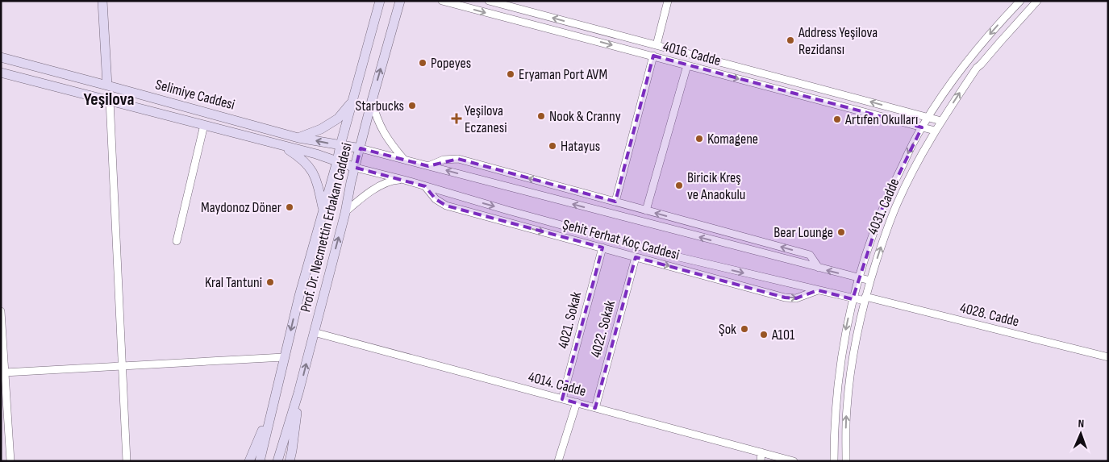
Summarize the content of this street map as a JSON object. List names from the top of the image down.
{
  "streets": {
    "main road": ["Selimiye Caddesi", "Prof. Dr. Necmettin Erbakan Caddesi"],
    "street": [
      "4016. Cadde",
      "4031. Cadde",
      "Şehit Ferhat Koç Caddesi",
      "4028. Cadde",
      "4021. Sokak",
      "4022. Sokak",
      "4014. Cadde"
    ]
  },
  "crossings": [
    ["4016. Cadde", "4031. Cadde"],
    ["Selimiye Caddesi", "Prof. Dr. Necmettin Erbakan Caddesi"],
    ["Selimiye Caddesi", "Şehit Ferhat Koç Caddesi"],
    ["4031. Cadde", "Şehit Ferhat Koç Caddesi"],
    ["4031. Cadde", "4028. Cadde"],
    ["Prof. Dr. Necmettin Erbakan Caddesi", "Şehit Ferhat Koç Caddesi"],
    ["Prof. Dr. Necmettin Erbakan Caddesi", "4014. Cadde"],
    ["Şehit Ferhat Koç Caddesi", "4028. Cadde"],
    ["Şehit Ferhat Koç Caddesi", "4021. Sokak"],
    ["Şehit Ferhat Koç Caddesi", "4022. Sokak"],
    ["4021. Sokak", "4014. Cadde"],
    ["4022. Sokak", "4014. Cadde"]
  ],
  "districts": ["Yeşilova"],
  "places": {
    "other": [
      "Address Yeşilova Rezidansı",
      "Popeyes",
      "Eryaman Port AVM",
      "Starbucks",
      "Nook & Cranny",
      "Artıfen Okulları",
      "Komagene",
      "Hatayus",
      "Biricik Kreş ve Anaokulu",
      "Maydonoz Döner",
      "Bear Lounge",
      "Kral Tantuni",
      "Şok",
      "A101"
    ],
    "health": ["Yeşilova Eczanesi"]
  },
  "north": "top"
}
